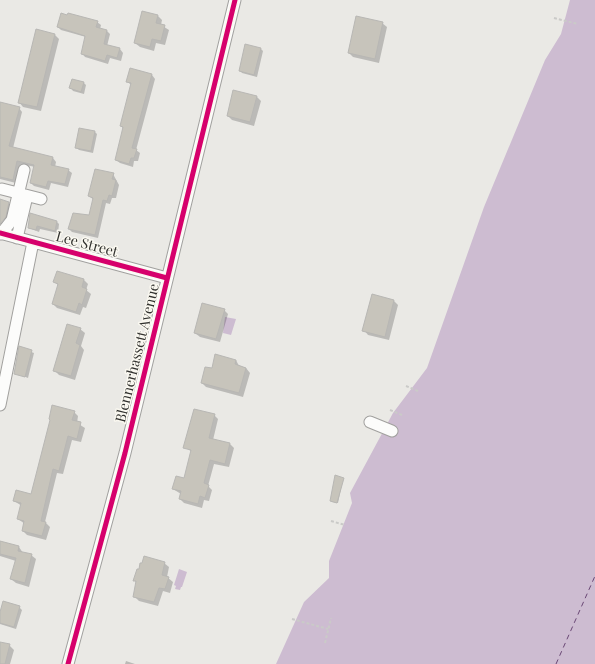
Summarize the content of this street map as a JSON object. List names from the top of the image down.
{
  "streets": {
    "street": ["Lee Street", "Blennerhassett Avenue"]
  },
  "crossings": [
    ["Lee Street", "Blennerhassett Avenue"]
  ]
}
